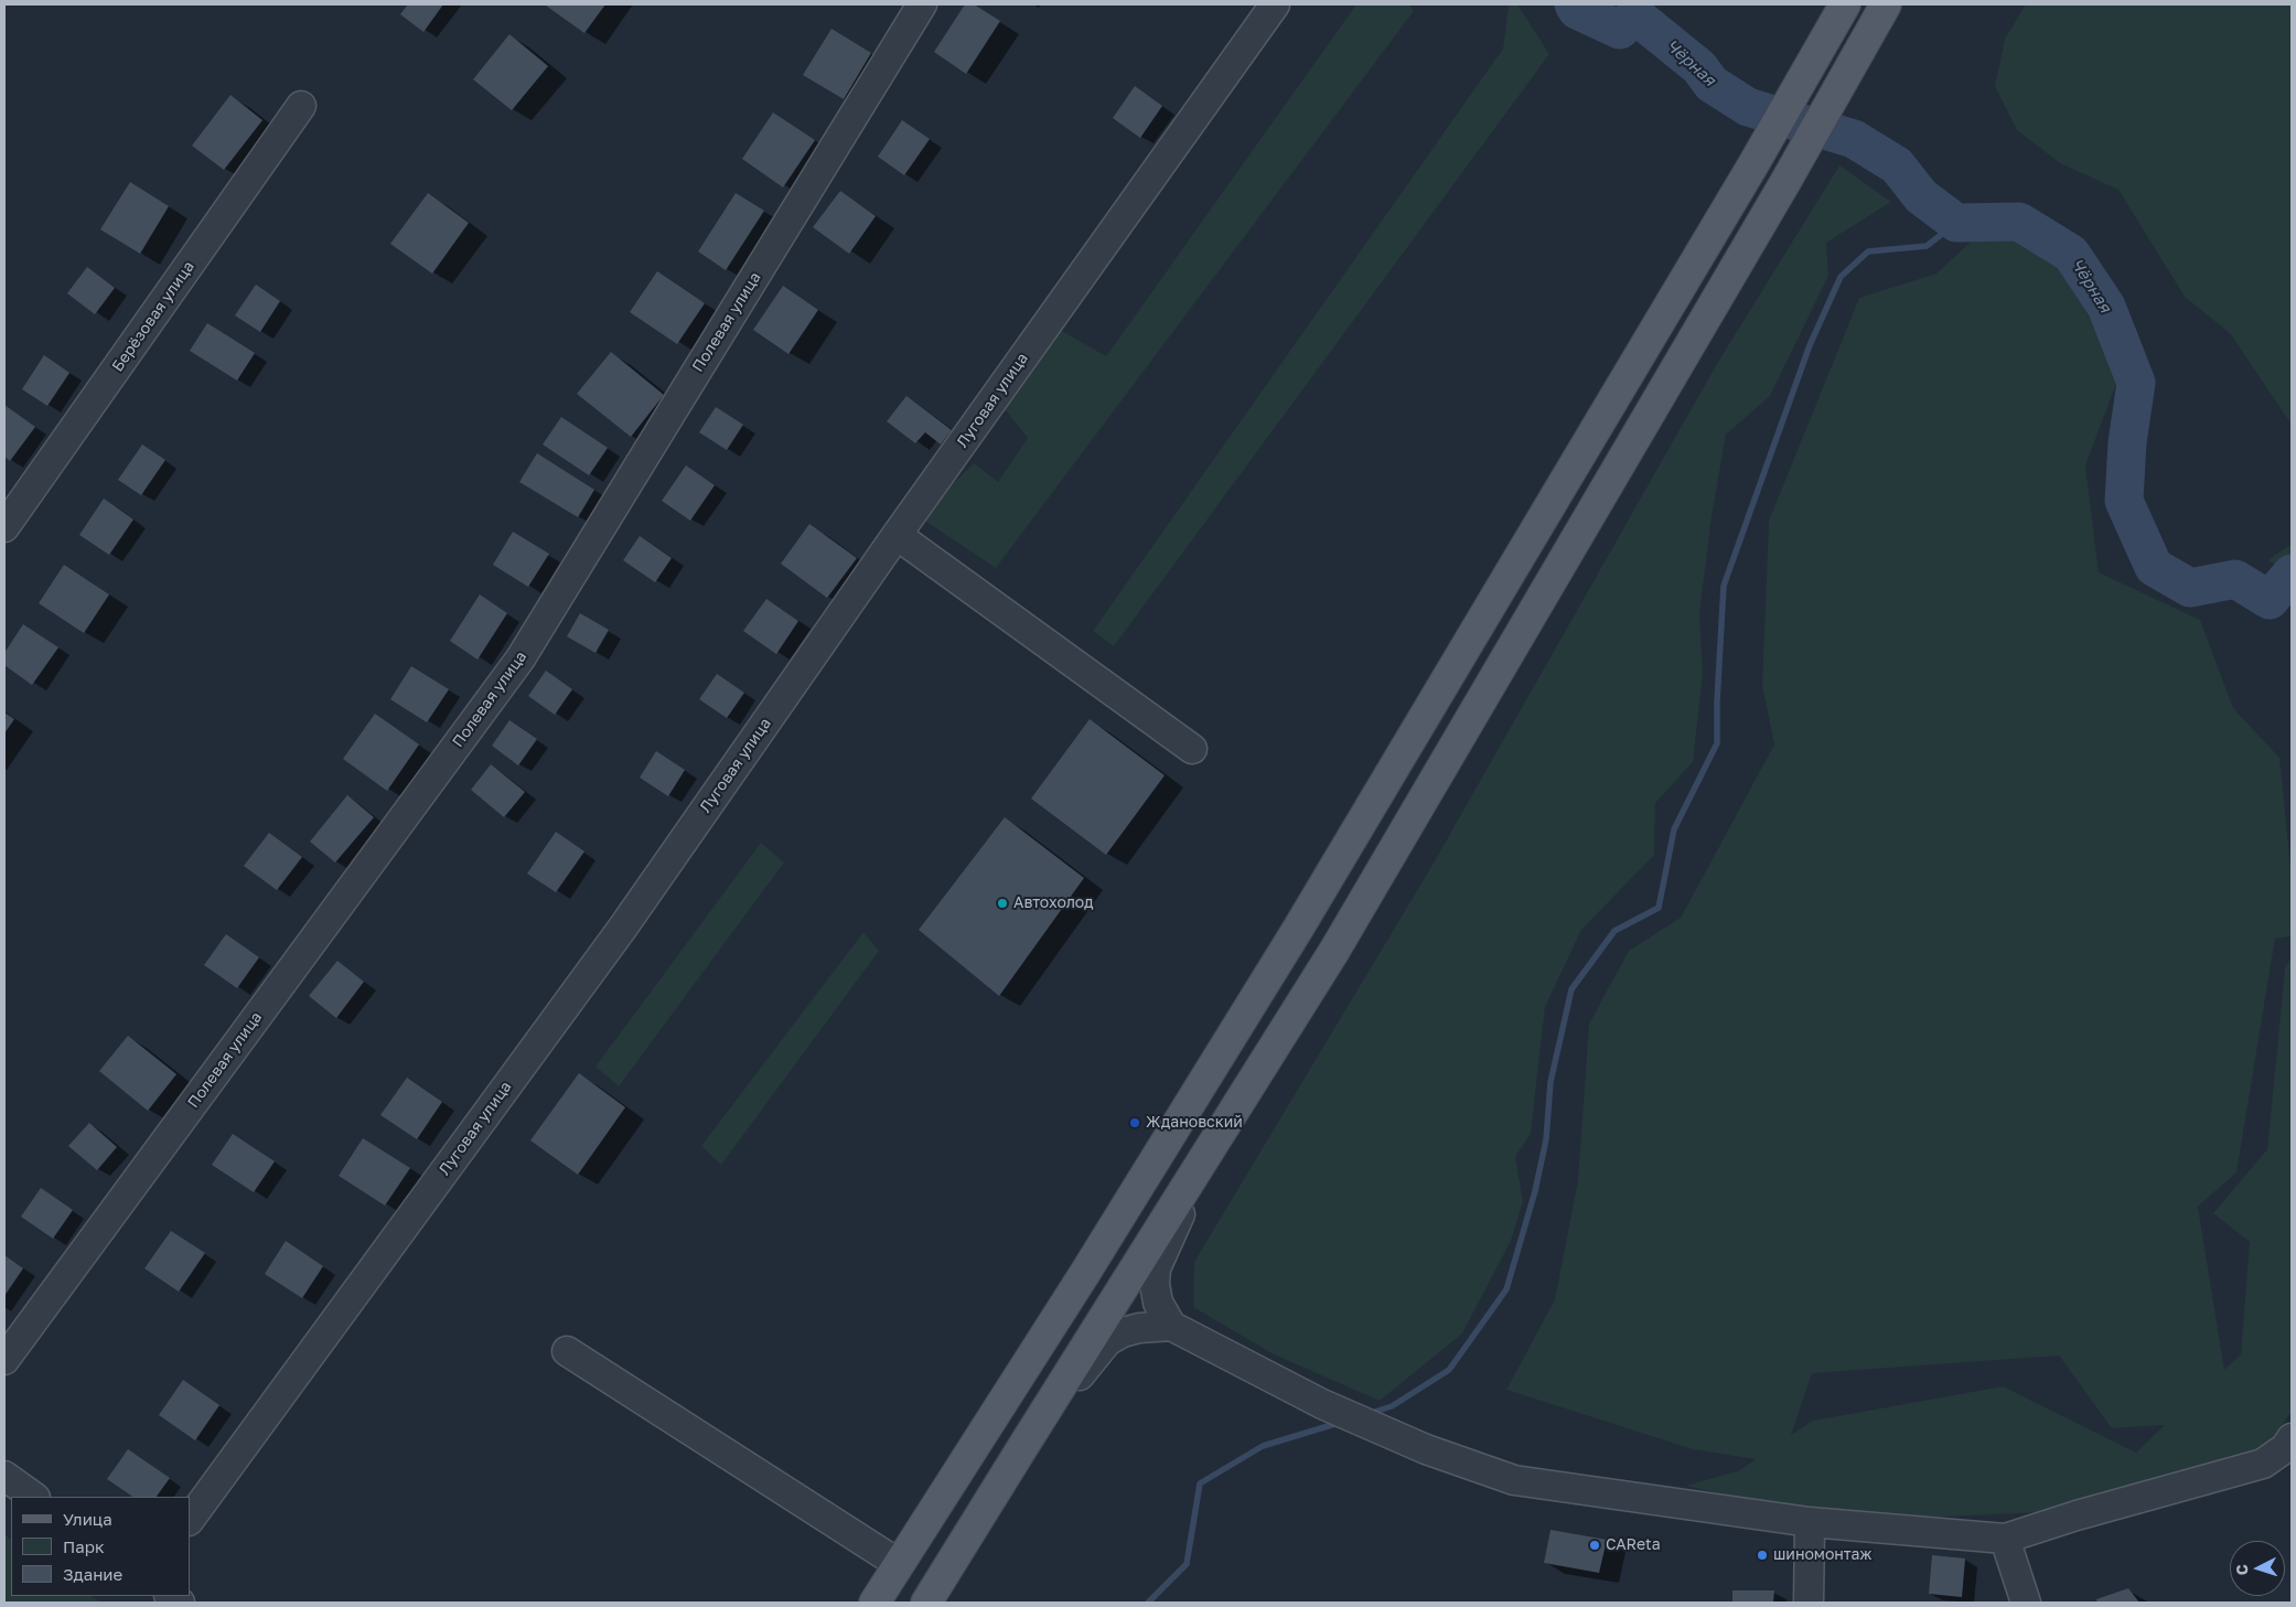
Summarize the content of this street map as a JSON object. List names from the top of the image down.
{
  "streets": {
    "street": ["Берёзовая улица", "Полевая улица", "Луговая улица"]
  },
  "water": ["Чёрная"],
  "places": [
    "Автохолод",
    "Ждановский",
    "CAReta",
    "шиномонтаж"
  ],
  "legend": ["Улица", "Парк", "Здание"],
  "north": "left"
}
